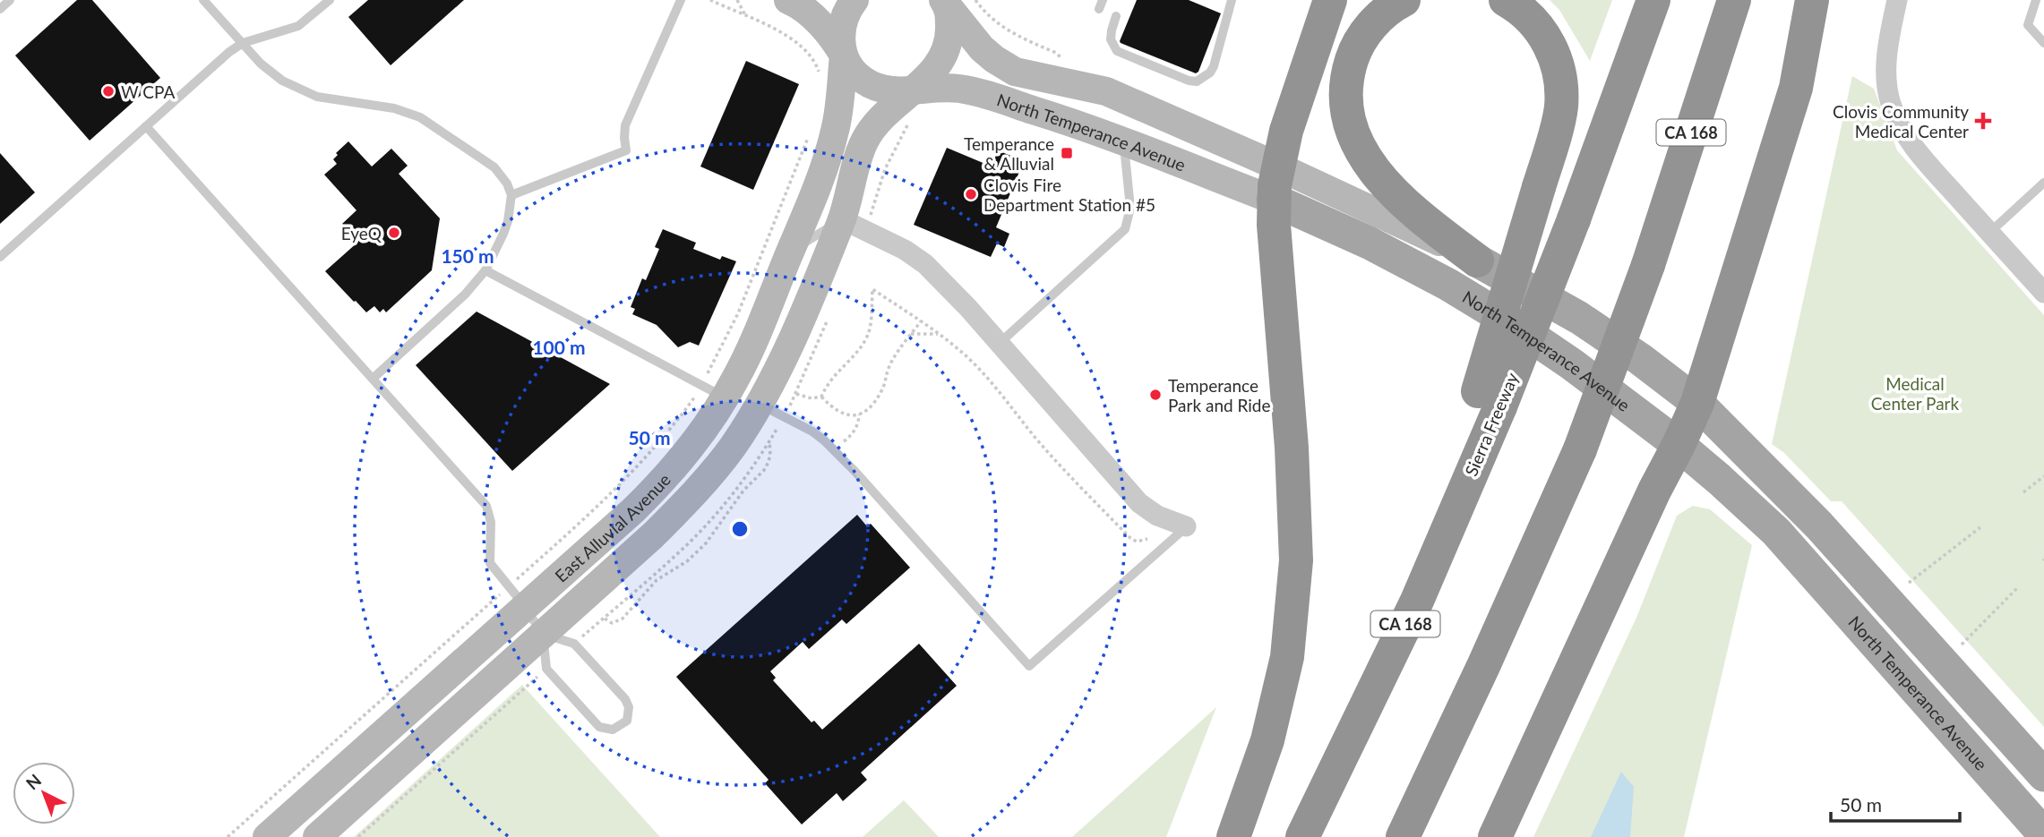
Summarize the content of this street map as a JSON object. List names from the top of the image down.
{
  "streets": {
    "highway": ["CA 168", "Sierra Freeway"],
    "main road": ["North Temperance Avenue"],
    "street": ["East Alluvial Avenue"]
  },
  "crossings": [
    ["North Temperance Avenue", "East Alluvial Avenue"],
    ["CA 168", "Sierra Freeway"]
  ],
  "parks": ["Medical Center Park"],
  "places": {
    "other": [
      "W CPA",
      "Clovis Fire Department Station #5",
      "EyeQ",
      "Temperance Park and Ride"
    ],
    "health": ["Clovis Community Medical Center"],
    "transit": ["Temperance & Alluvial"]
  },
  "scale_bar": "50 m",
  "north": "top left",
  "rings": ["150 m", "100 m", "50 m"]
}
